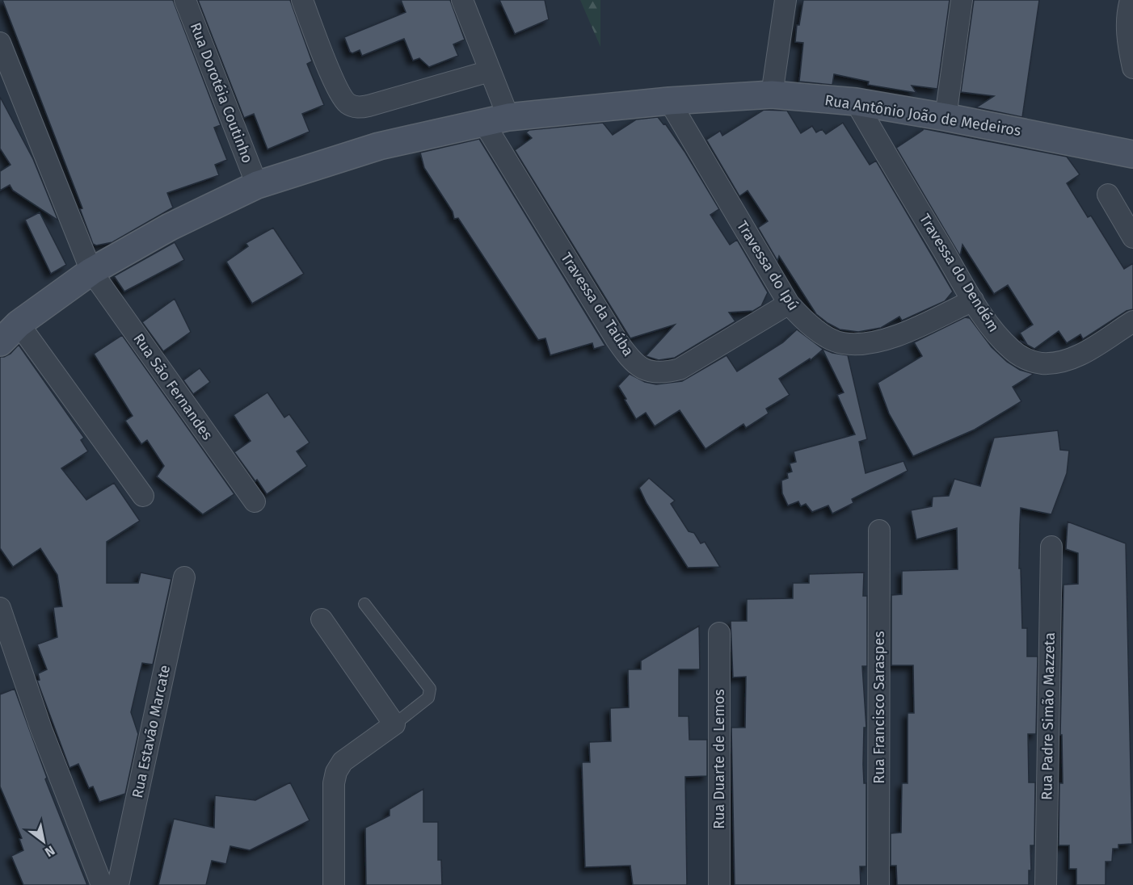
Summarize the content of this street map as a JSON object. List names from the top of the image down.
{
  "streets": {
    "street": [
      "Rua Dorotéia Coutinho",
      "Rua Antônio João de Medeiros",
      "Travessa do Ipú",
      "Travessa do Dendém",
      "Travessa da Taúba",
      "Rua São Fernandes",
      "Rua Francisco Saraspes",
      "Rua Padre Simão Mazzeta",
      "Rua Estavão Marcate",
      "Rua Duarte de Lemos"
    ]
  },
  "crossings": [
    ["Rua Dorotéia Coutinho", "Rua Antônio João de Medeiros"],
    ["Rua Antônio João de Medeiros", "Travessa do Ipú"],
    ["Rua Antônio João de Medeiros", "Travessa do Dendém"],
    ["Rua Antônio João de Medeiros", "Travessa da Taúba"],
    ["Rua Antônio João de Medeiros", "Rua São Fernandes"],
    ["Travessa do Ipú", "Travessa do Dendém"],
    ["Travessa do Ipú", "Travessa da Taúba"]
  ],
  "north": "bottom right"
}
